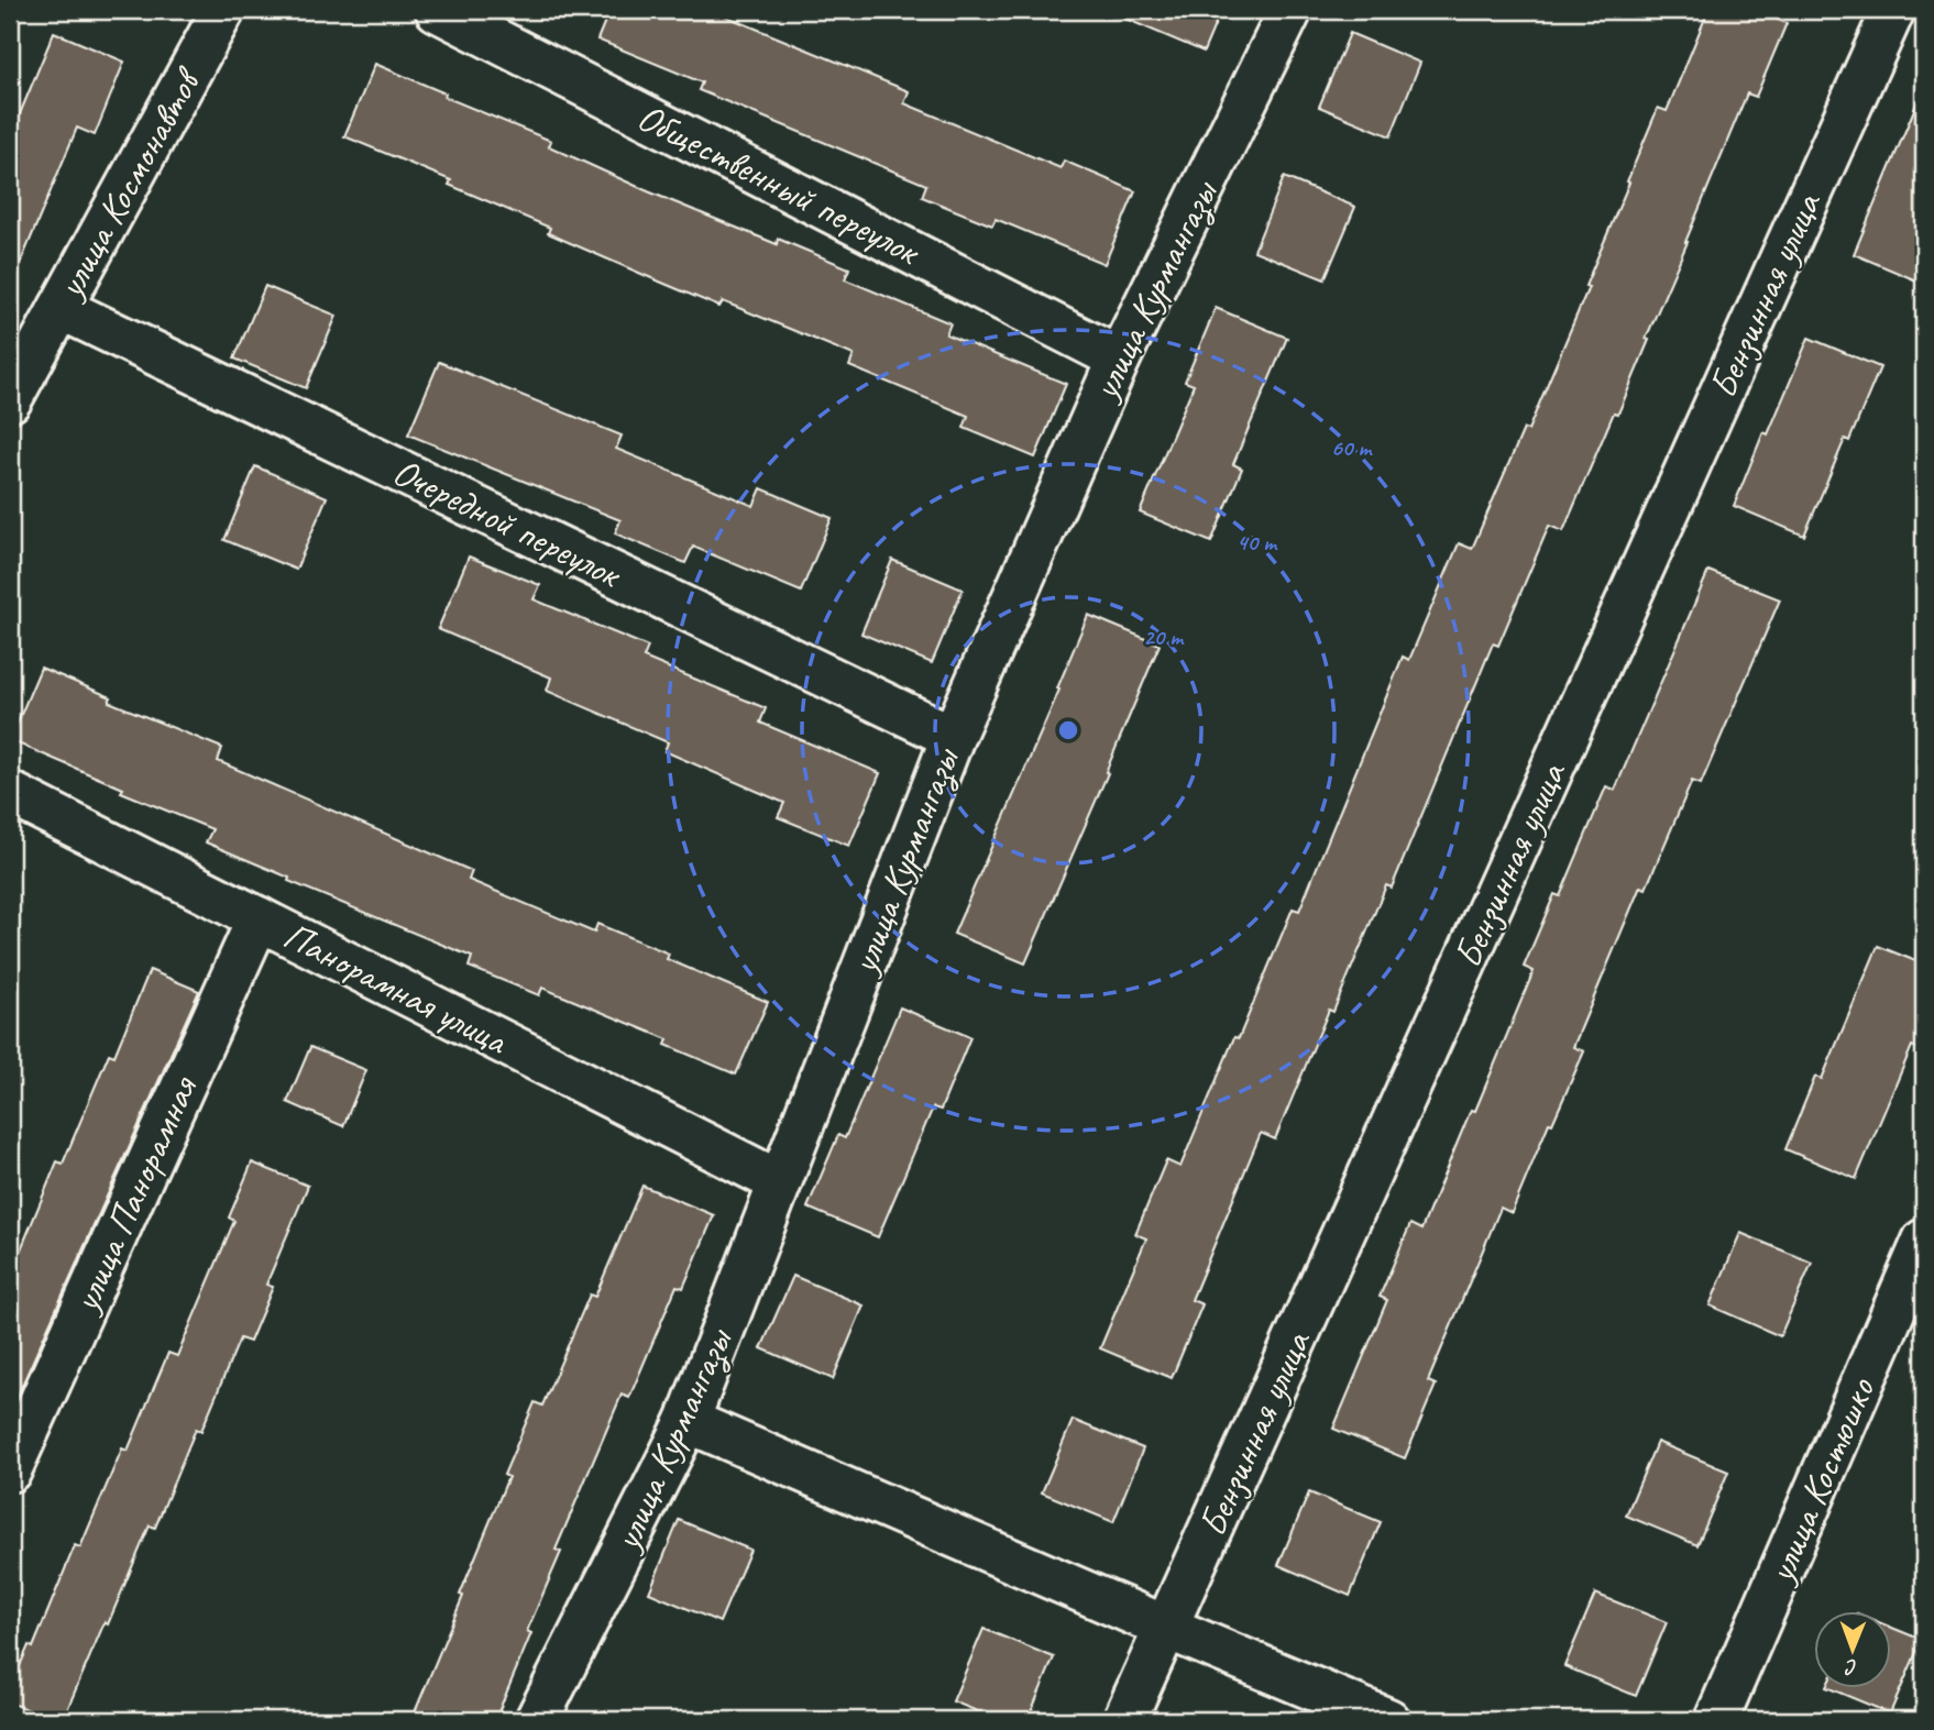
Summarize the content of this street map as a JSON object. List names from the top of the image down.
{
  "streets": {
    "street": [
      "Общественный переулок",
      "улица Космонавтов",
      "улица Курмангазы",
      "Бензинная улица",
      "Очередной переулок",
      "Панорамная улица",
      "улица Панорамная",
      "улица Костюшко"
    ]
  },
  "crossings": [
    ["Общественный переулок", "улица Курмангазы"],
    ["улица Космонавтов", "Очередной переулок"],
    ["улица Курмангазы", "Очередной переулок"],
    ["улица Курмангазы", "Панорамная улица"],
    ["Панорамная улица", "улица Панорамная"]
  ],
  "north": "bottom",
  "rings": ["60 m", "40 m", "20 m"]
}
